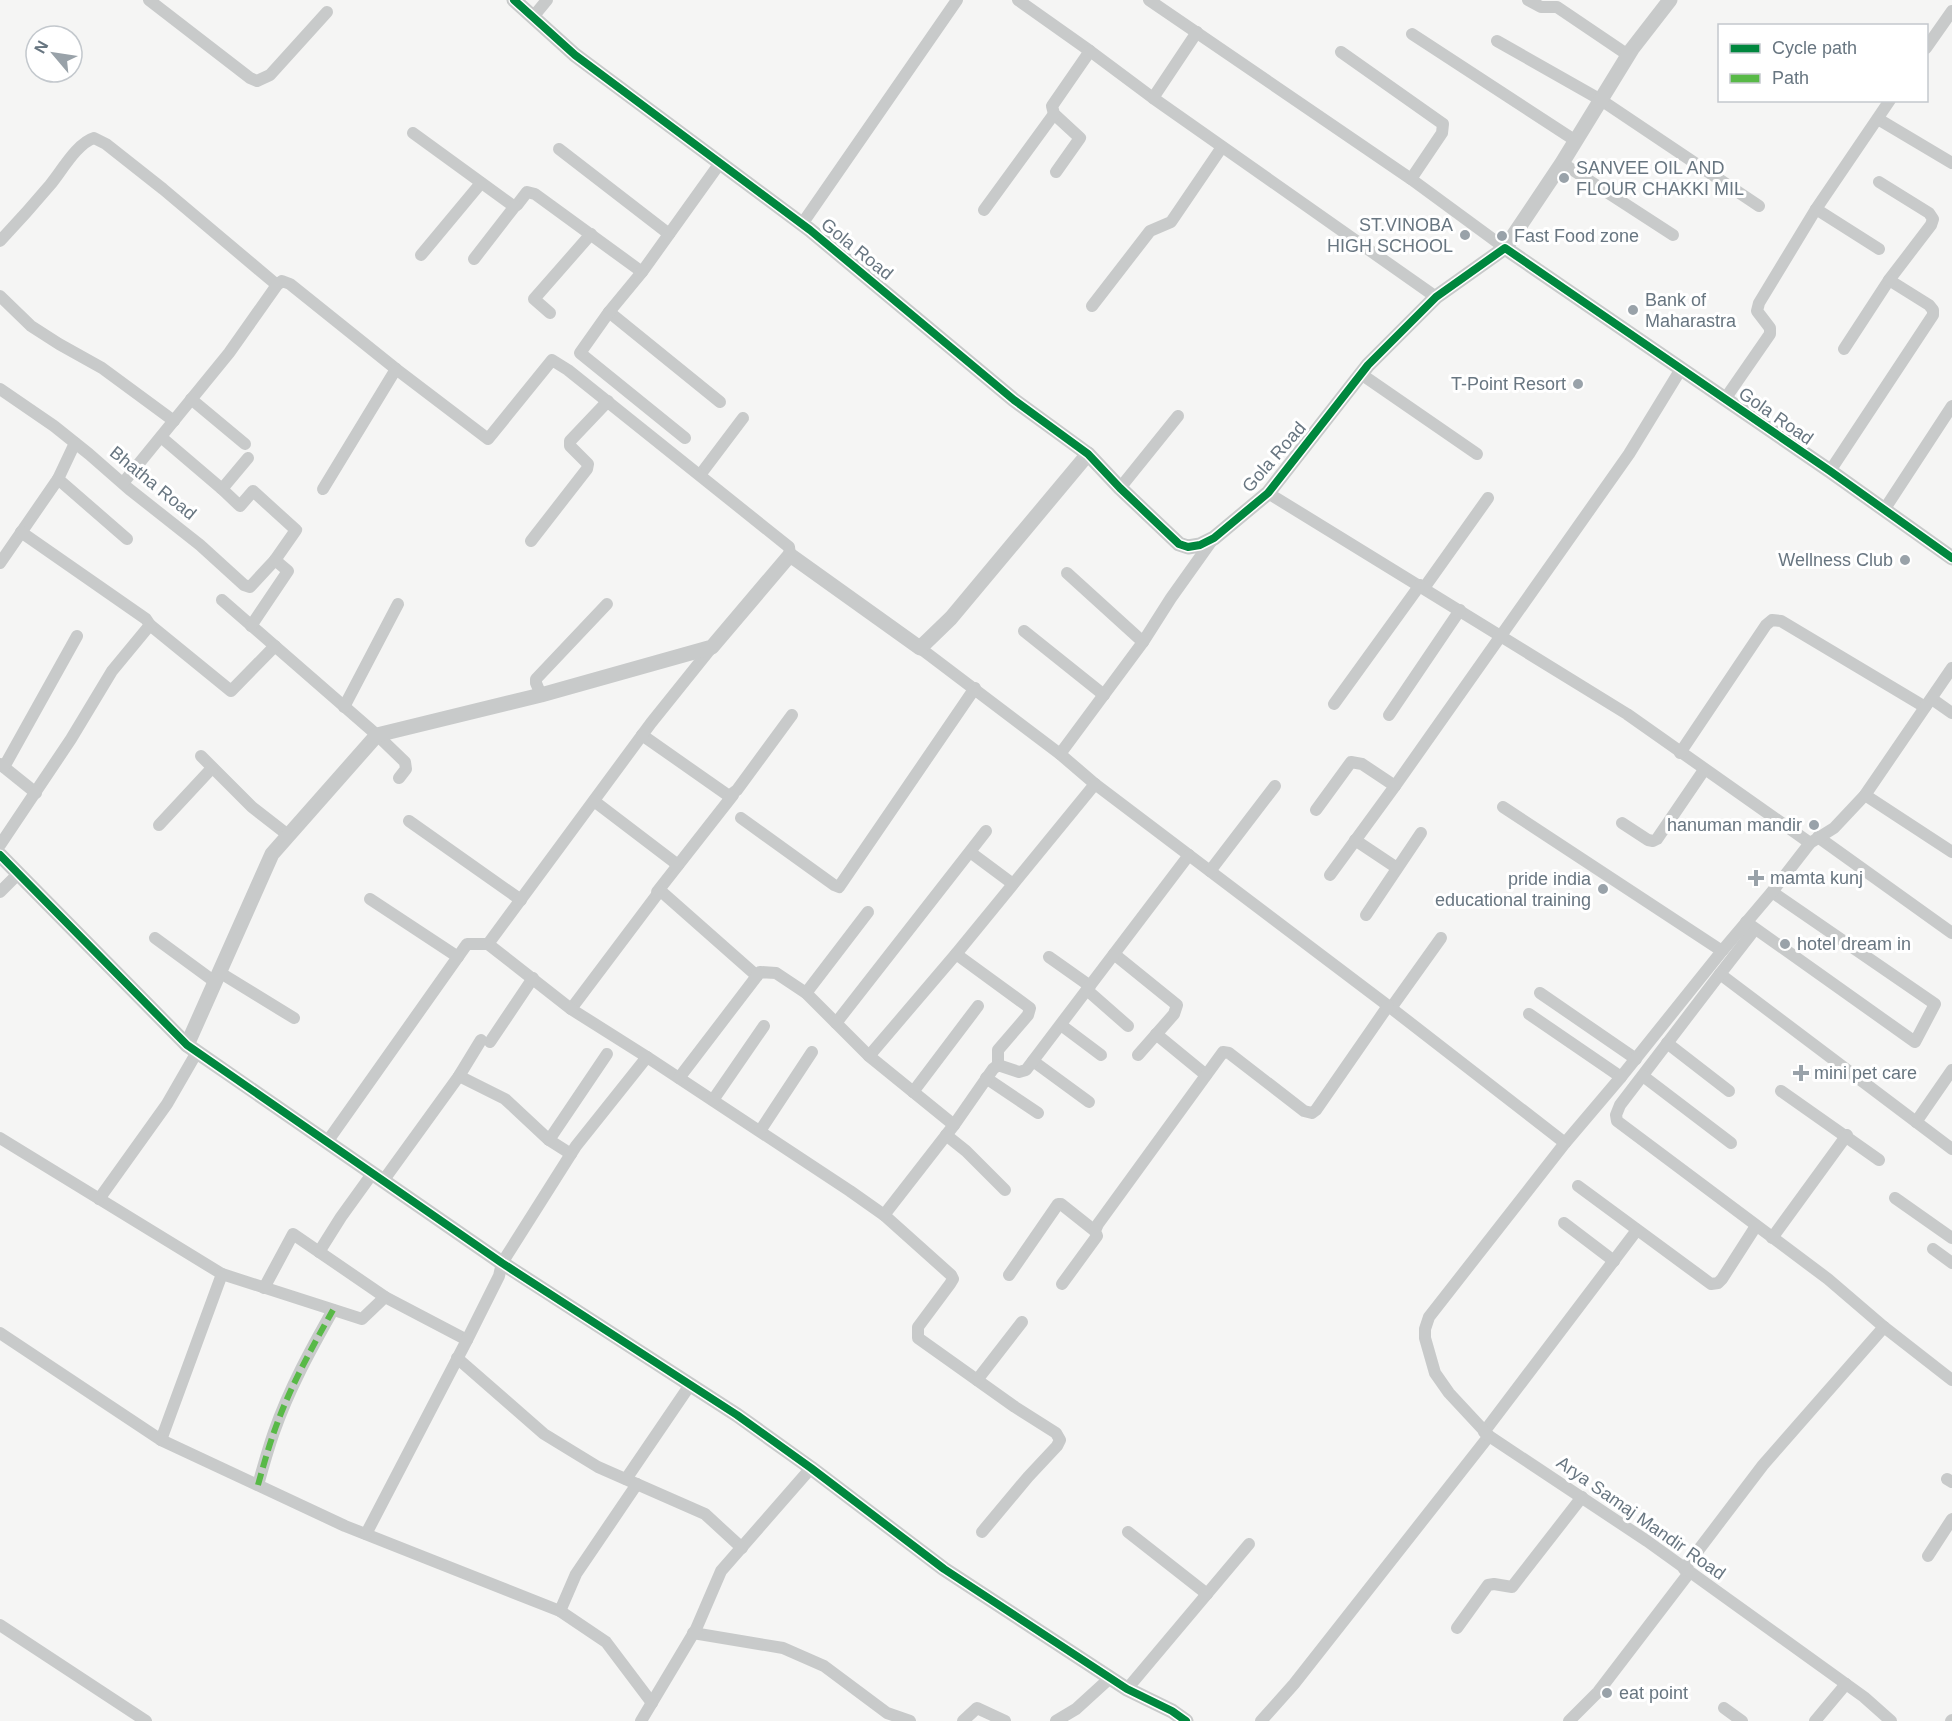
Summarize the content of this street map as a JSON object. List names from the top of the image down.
{
  "streets": {
    "street": ["Gola Road", "Bhatha Road", "Arya Samaj Mandir Road"]
  },
  "places": {
    "other": [
      "SANVEE OIL AND FLOUR CHAKKI MIL",
      "ST.VINOBA HIGH SCHOOL",
      "Fast Food zone",
      "Bank of Maharastra",
      "T-Point Resort",
      "Wellness Club",
      "hanuman mandir",
      "pride india educational training",
      "hotel dream in",
      "eat point"
    ],
    "health": ["mamta kunj", "mini pet care"]
  },
  "legend": ["Cycle path", "Path"],
  "north": "top left"
}
